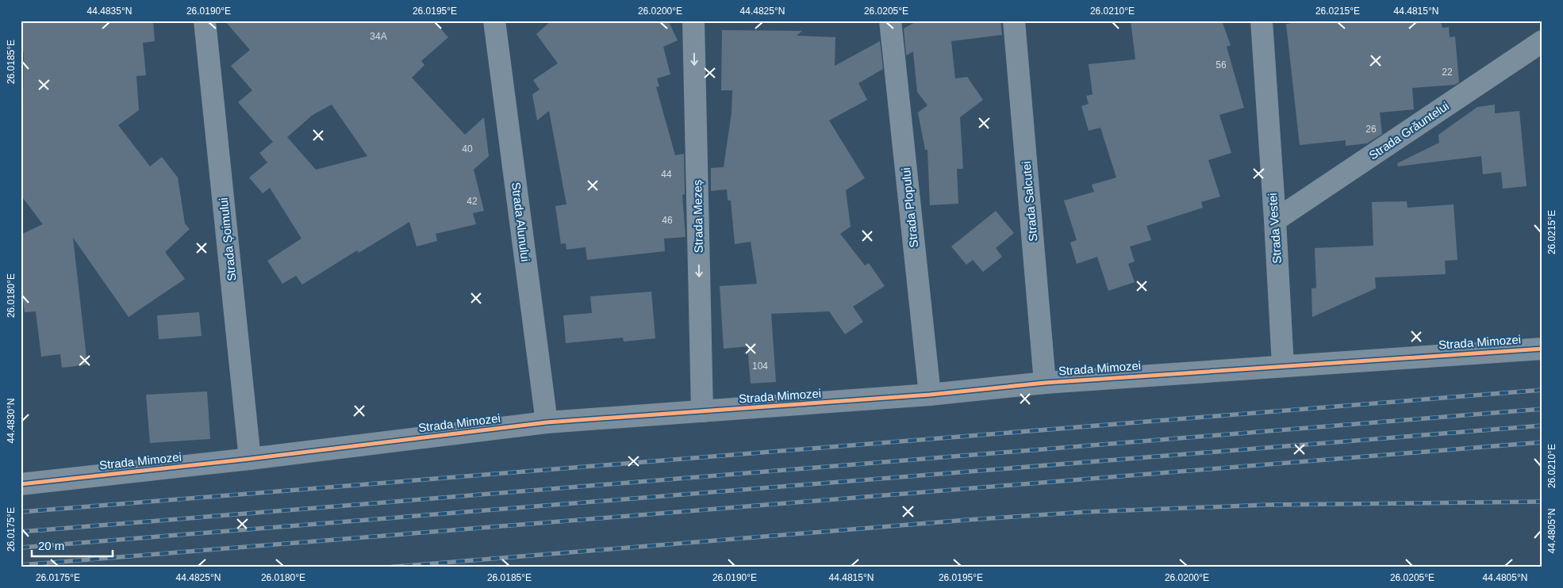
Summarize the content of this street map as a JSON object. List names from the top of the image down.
{
  "streets": {
    "street": [
      "Strada Grăuntelui",
      "Strada Salcutei",
      "Strada Plopului",
      "Strada Mezeș",
      "Strada Alunului",
      "Strada Vestei",
      "Strada Șoimului",
      "Strada Mimozei"
    ]
  },
  "crossings": [
    ["Strada Grăuntelui", "Strada Vestei"],
    ["Strada Salcutei", "Strada Mimozei"],
    ["Strada Plopului", "Strada Mimozei"],
    ["Strada Mezeș", "Strada Mimozei"],
    ["Strada Alunului", "Strada Mimozei"],
    ["Strada Vestei", "Strada Mimozei"],
    ["Strada Șoimului", "Strada Mimozei"]
  ],
  "one_way": ["Strada Mezeș"],
  "house_numbers": [
    "34A",
    "56",
    "22",
    "26",
    "40",
    "44",
    "42",
    "46",
    "104"
  ],
  "scale_bar": "20 m",
  "coordinates": [
    "44.4835°N",
    "26.0190°E",
    "26.0195°E",
    "26.0200°E",
    "44.4825°N",
    "26.0205°E",
    "26.0210°E",
    "26.0215°E",
    "44.4815°N",
    "26.0185°E",
    "26.0180°E",
    "44.4830°N",
    "26.0175°E",
    "44.4805°N"
  ]
}
